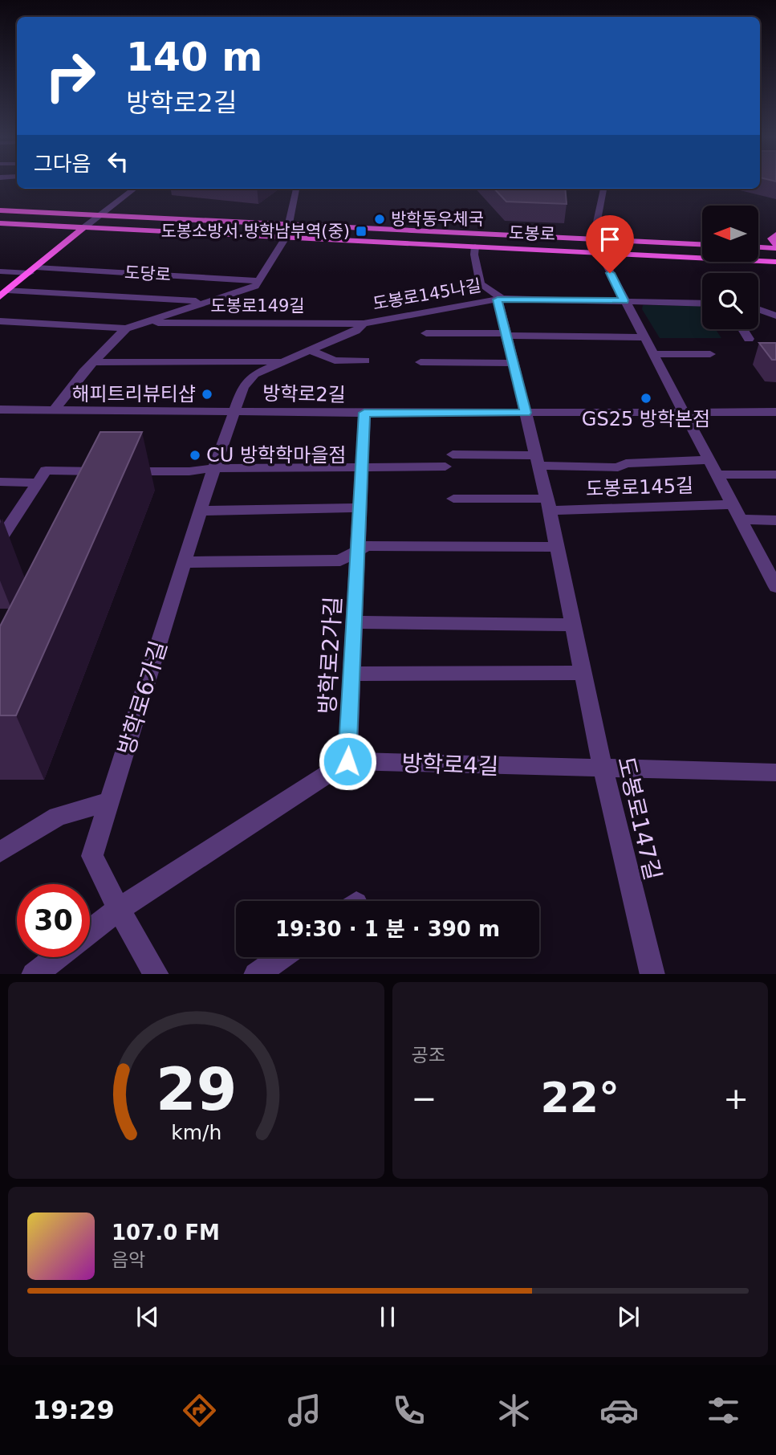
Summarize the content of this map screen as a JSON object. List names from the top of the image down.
{
  "streets": {
    "main road": ["도봉로", "도당로"],
    "street": [
      "도봉로145나길",
      "도봉로149길",
      "방학로2길",
      "도봉로145길",
      "방학로2가길",
      "방학로6가길",
      "방학로4길",
      "도봉로147길"
    ]
  },
  "crossings": [
    ["도봉로", "도당로"],
    ["도봉로", "도봉로149길"],
    ["도봉로", "도봉로145길"],
    ["도당로", "도봉로149길"],
    ["도봉로145나길", "도봉로149길"],
    ["도봉로145나길", "방학로2길"],
    ["도봉로145나길", "도봉로145길"],
    ["도봉로145나길", "방학로6가길"],
    ["도봉로145나길", "도봉로147길"],
    ["도봉로149길", "방학로2길"],
    ["방학로2길", "도봉로145길"],
    ["방학로2길", "방학로2가길"],
    ["방학로2길", "방학로6가길"],
    ["방학로2길", "도봉로147길"],
    ["도봉로145길", "도봉로147길"],
    ["방학로2가길", "방학로4길"],
    ["방학로4길", "도봉로147길"]
  ],
  "places": {
    "other": [
      "방학동우체국",
      "해피트리뷰티샵",
      "GS25 방학본점",
      "CU 방학학마을점"
    ],
    "transit": ["도봉소방서.방학남부역(중)"]
  },
  "north": "left",
  "page": {
    "turn": ["140 m", "방학로2길"],
    "then": "그다음",
    "limit": "30",
    "trip": "19:30 · 1 분 · 390 m",
    "tile": "공조",
    "heat": ["−", "22°", "+"],
    "song": ["107.0 FM", "음악"],
    "tabs": "19:29",
    "gauge": ["29", "km/h"]
  }
}
